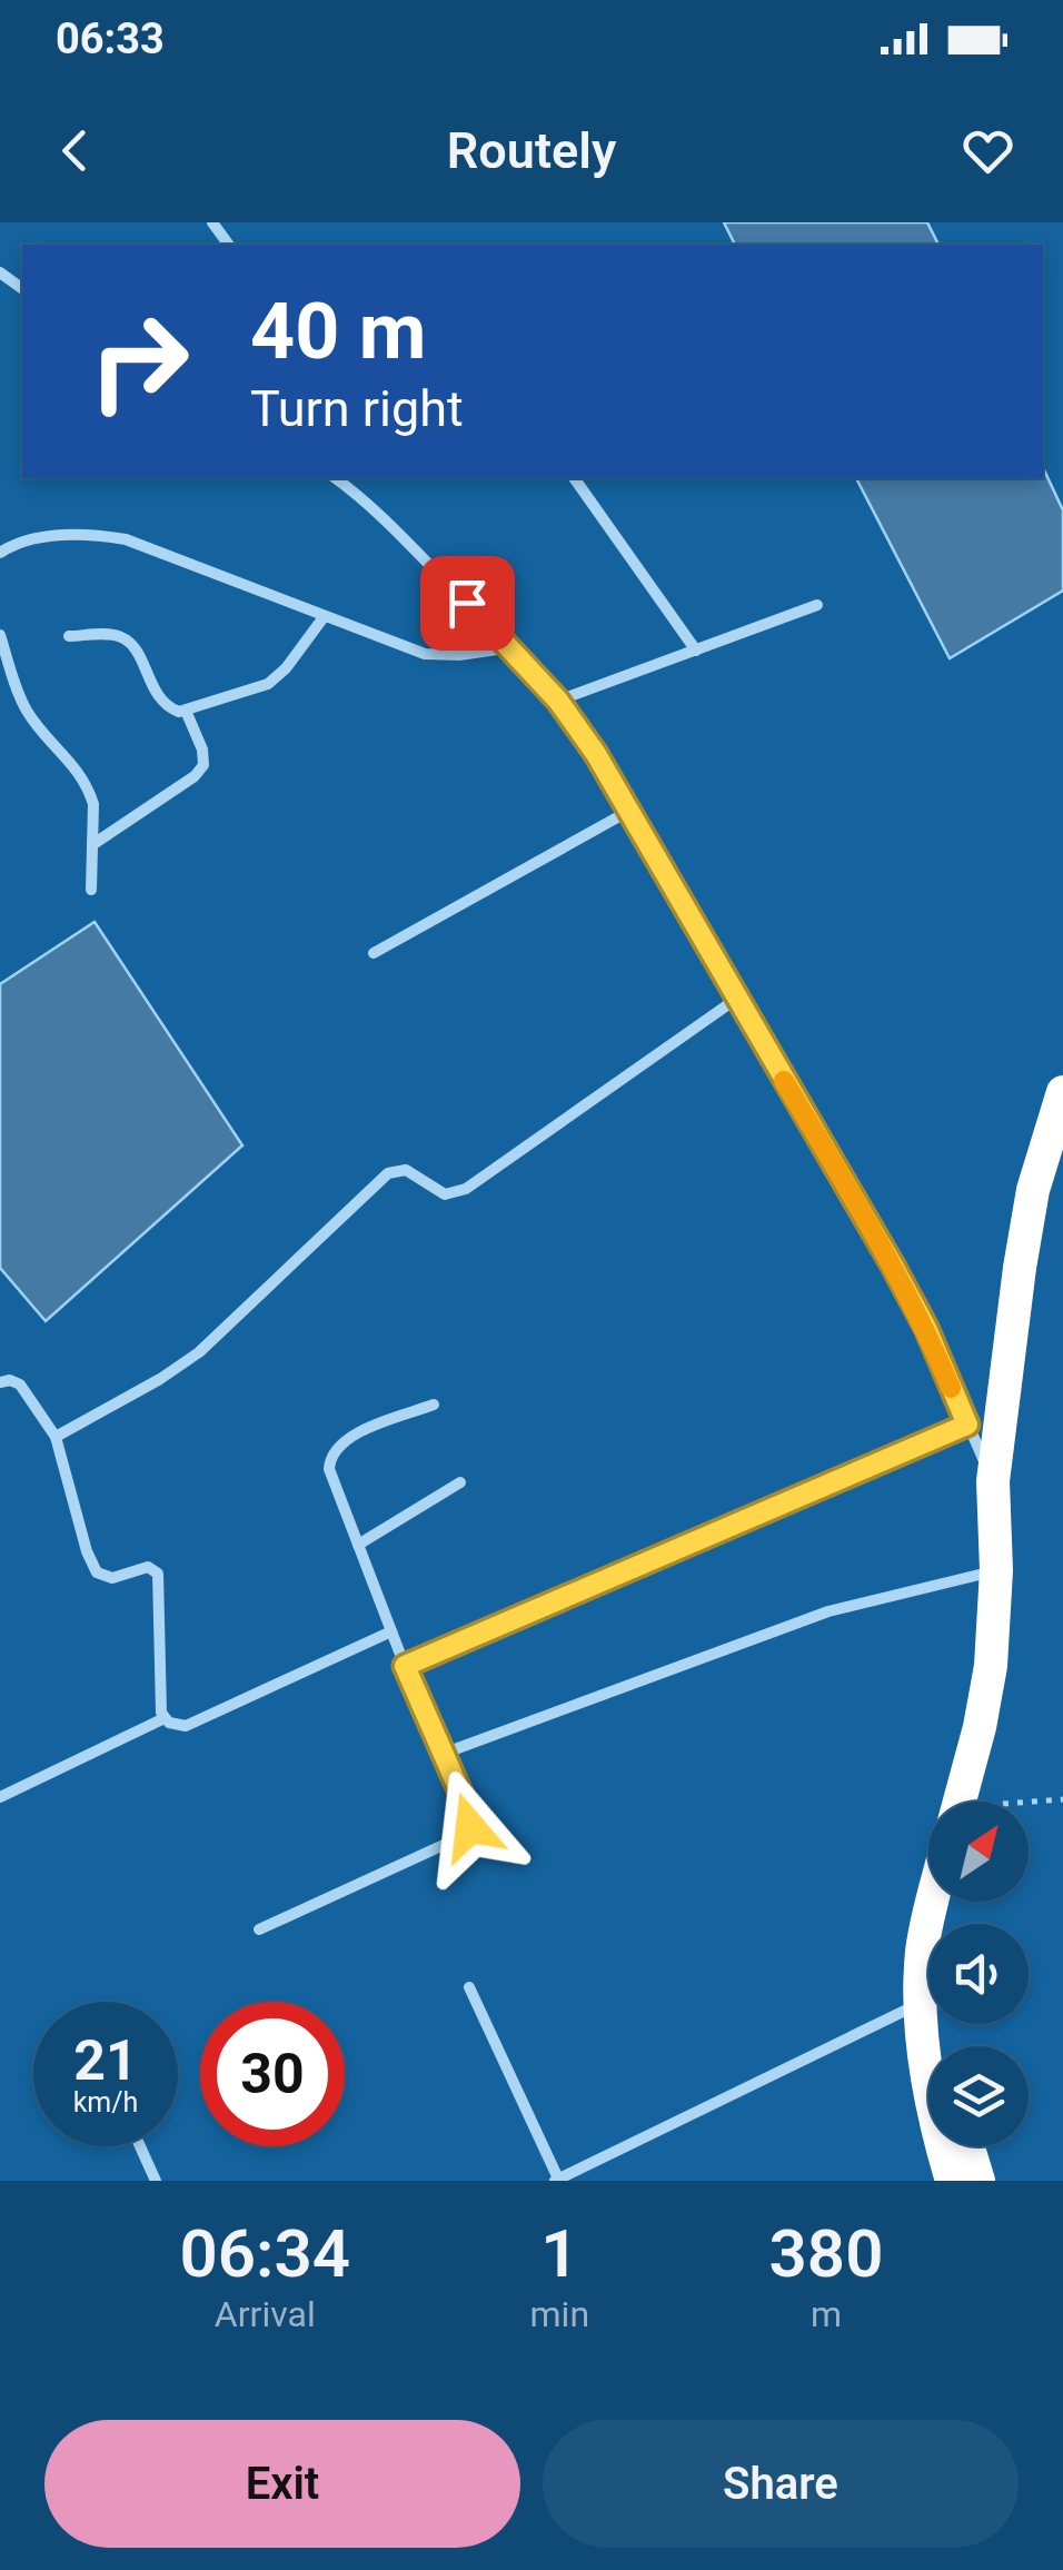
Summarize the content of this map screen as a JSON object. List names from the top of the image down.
{
  "north": "top right",
  "page": {
    "status": "06:33",
    "header": "Routely",
    "turn": ["40 m", "Turn right"],
    "speed": "21 km/h",
    "limit": "30",
    "eta": [
      "06:34",
      "Arrival",
      "1",
      "min",
      "380",
      "m"
    ],
    "buttons": ["Exit", "Share"]
  }
}
